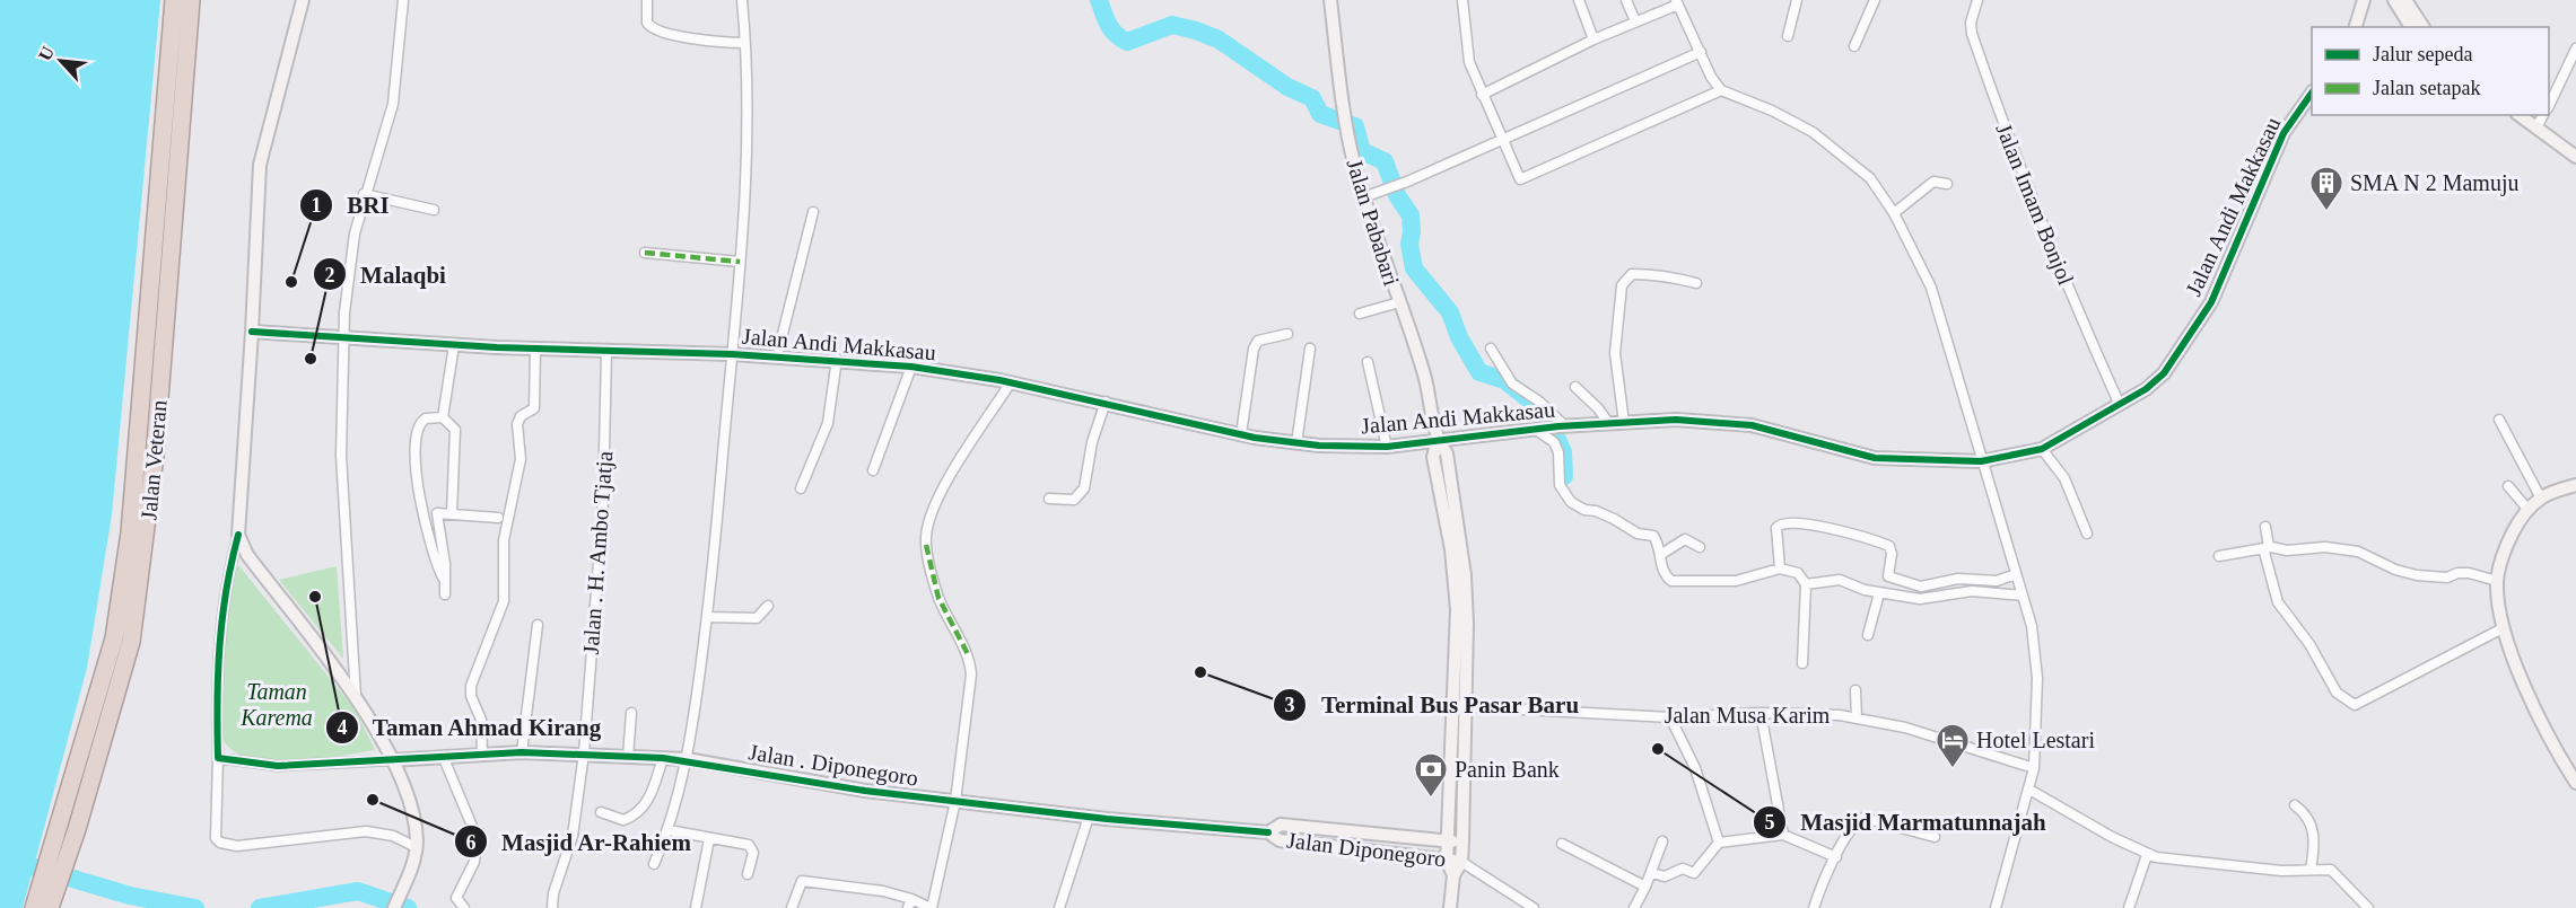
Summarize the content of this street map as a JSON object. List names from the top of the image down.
{
  "streets": {
    "highway": ["Jalan Veteran"],
    "street": [
      "Jalan Imam Bonjol",
      "Jalan Andi Makkasau",
      "Jalan Pababari",
      "Jalan . H. Ambo Tjatja",
      "Jalan Musa Karim",
      "Jalan . Diponegoro",
      "Jalan Diponegoro"
    ]
  },
  "crossings": [
    ["Jalan Imam Bonjol", "Jalan Andi Makkasau"],
    ["Jalan Andi Makkasau", "Jalan Pababari"],
    ["Jalan Andi Makkasau", "Jalan . H. Ambo Tjatja"],
    ["Jalan . H. Ambo Tjatja", "Jalan . Diponegoro"],
    ["Jalan . Diponegoro", "Jalan Diponegoro"]
  ],
  "parks": ["Taman Karema"],
  "places": {
    "building": ["SMA N 2 Mamuju"],
    "other": [
      "BRI",
      "Malaqbi",
      "Taman Ahmad Kirang",
      "Terminal Bus Pasar Baru",
      "Masjid Marmatunnajah",
      "Masjid Ar-Rahiem"
    ],
    "hotel": ["Hotel Lestari"],
    "bank": ["Panin Bank"]
  },
  "legend": ["Jalur sepeda", "Jalan setapak"],
  "north": "top left"
}
